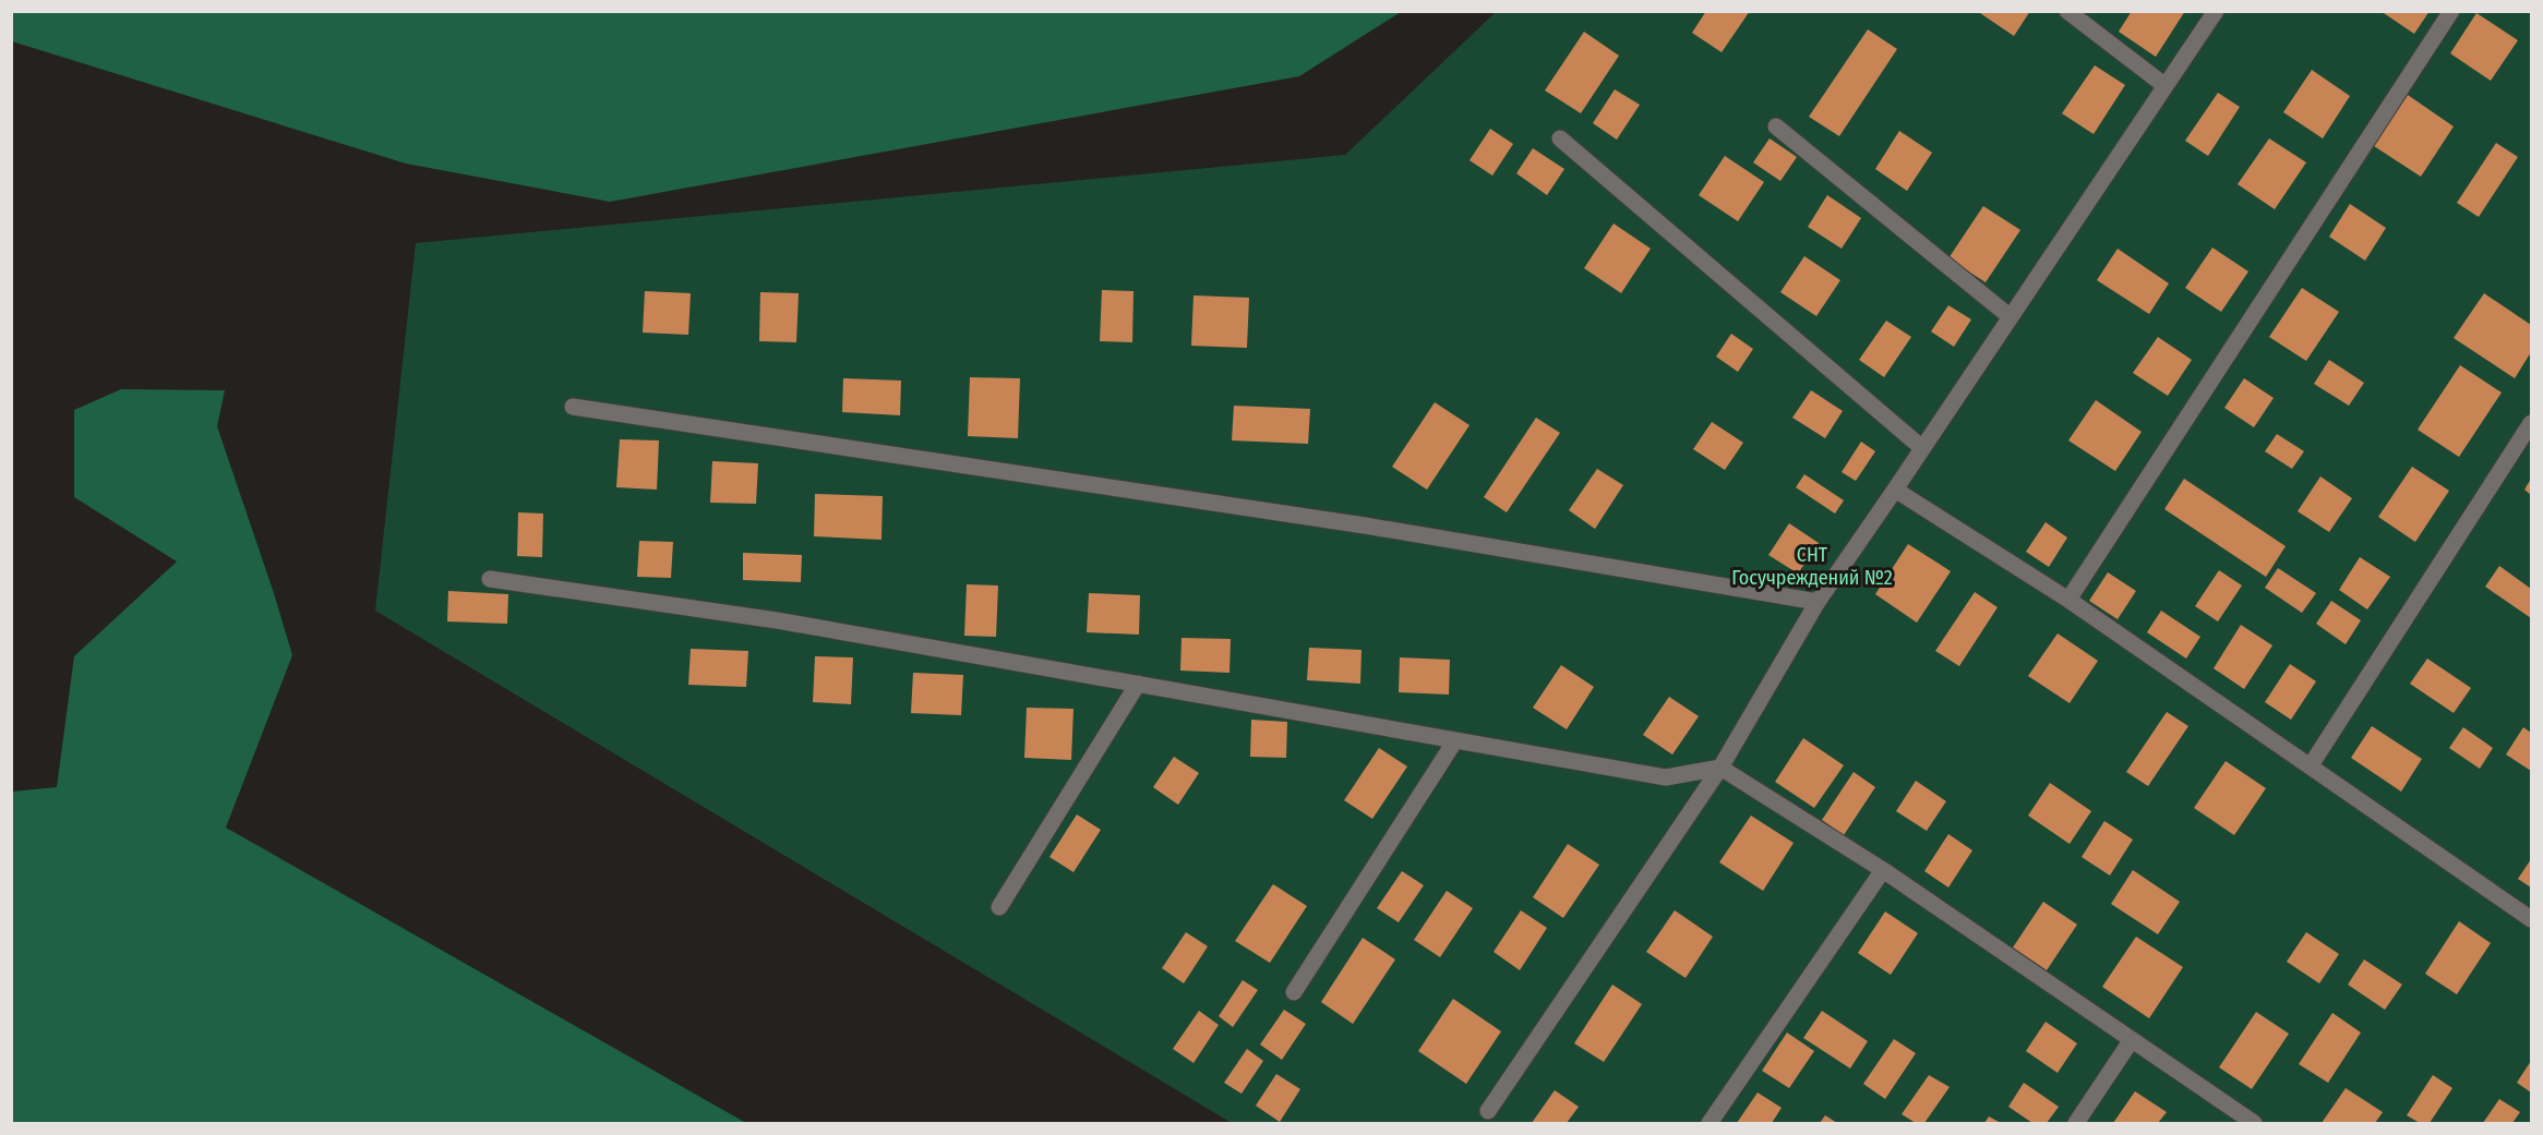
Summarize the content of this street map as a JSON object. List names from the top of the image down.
{
  "parks": ["СНТ Госучреждений №2"]
}
